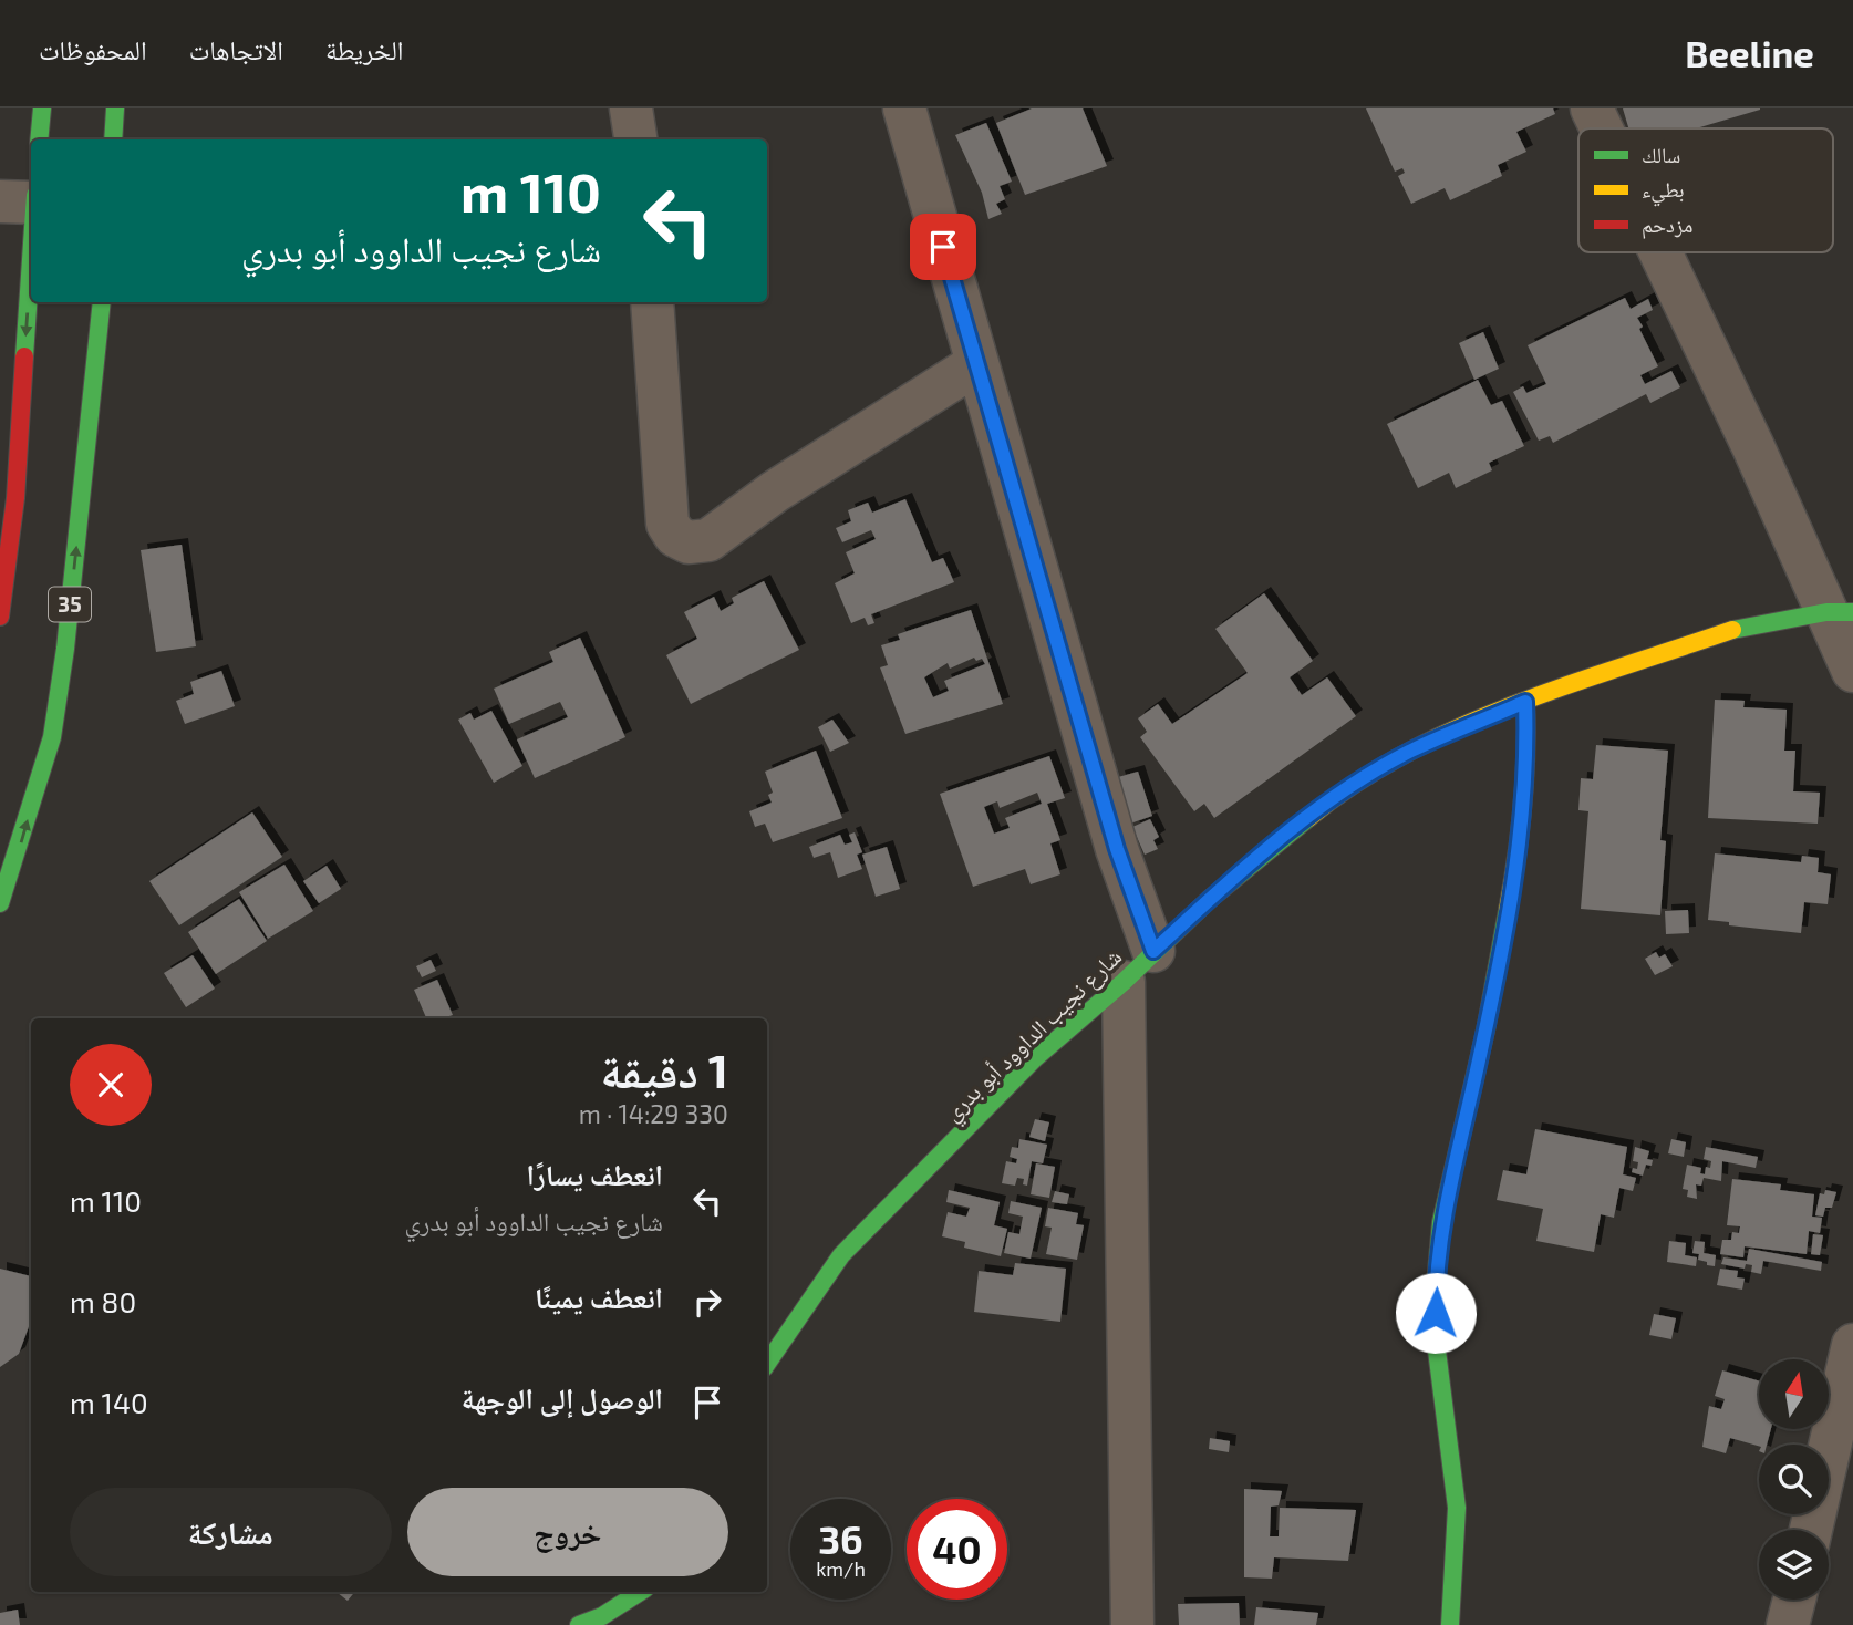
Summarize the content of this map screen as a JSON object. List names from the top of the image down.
{
  "streets": {
    "main road": ["35", "شارع نجيب الداوود أبو بدري"]
  },
  "legend": ["سالك", "بطيء", "مزدحم"],
  "north": "top",
  "page": {
    "header": "Beeline",
    "nav": ["الخريطة", "الاتجاهات", "المحفوظات"],
    "turn": ["110 m", "شارع نجيب الداوود أبو بدري"],
    "heading": ["1 دقيقة", "330 m · 14:29"],
    "list": [
      {
        "name": "انعطف يسارًا",
        "note": "شارع نجيب الداوود أبو بدري",
        "value": "110 m"
      },
      {
        "name": "انعطف يمينًا",
        "value": "80 m"
      },
      {
        "name": "الوصول إلى الوجهة",
        "value": "140 m"
      }
    ],
    "buttons": ["خروج", "مشاركة"],
    "speed": "36 km/h",
    "limit": "40"
  }
}
